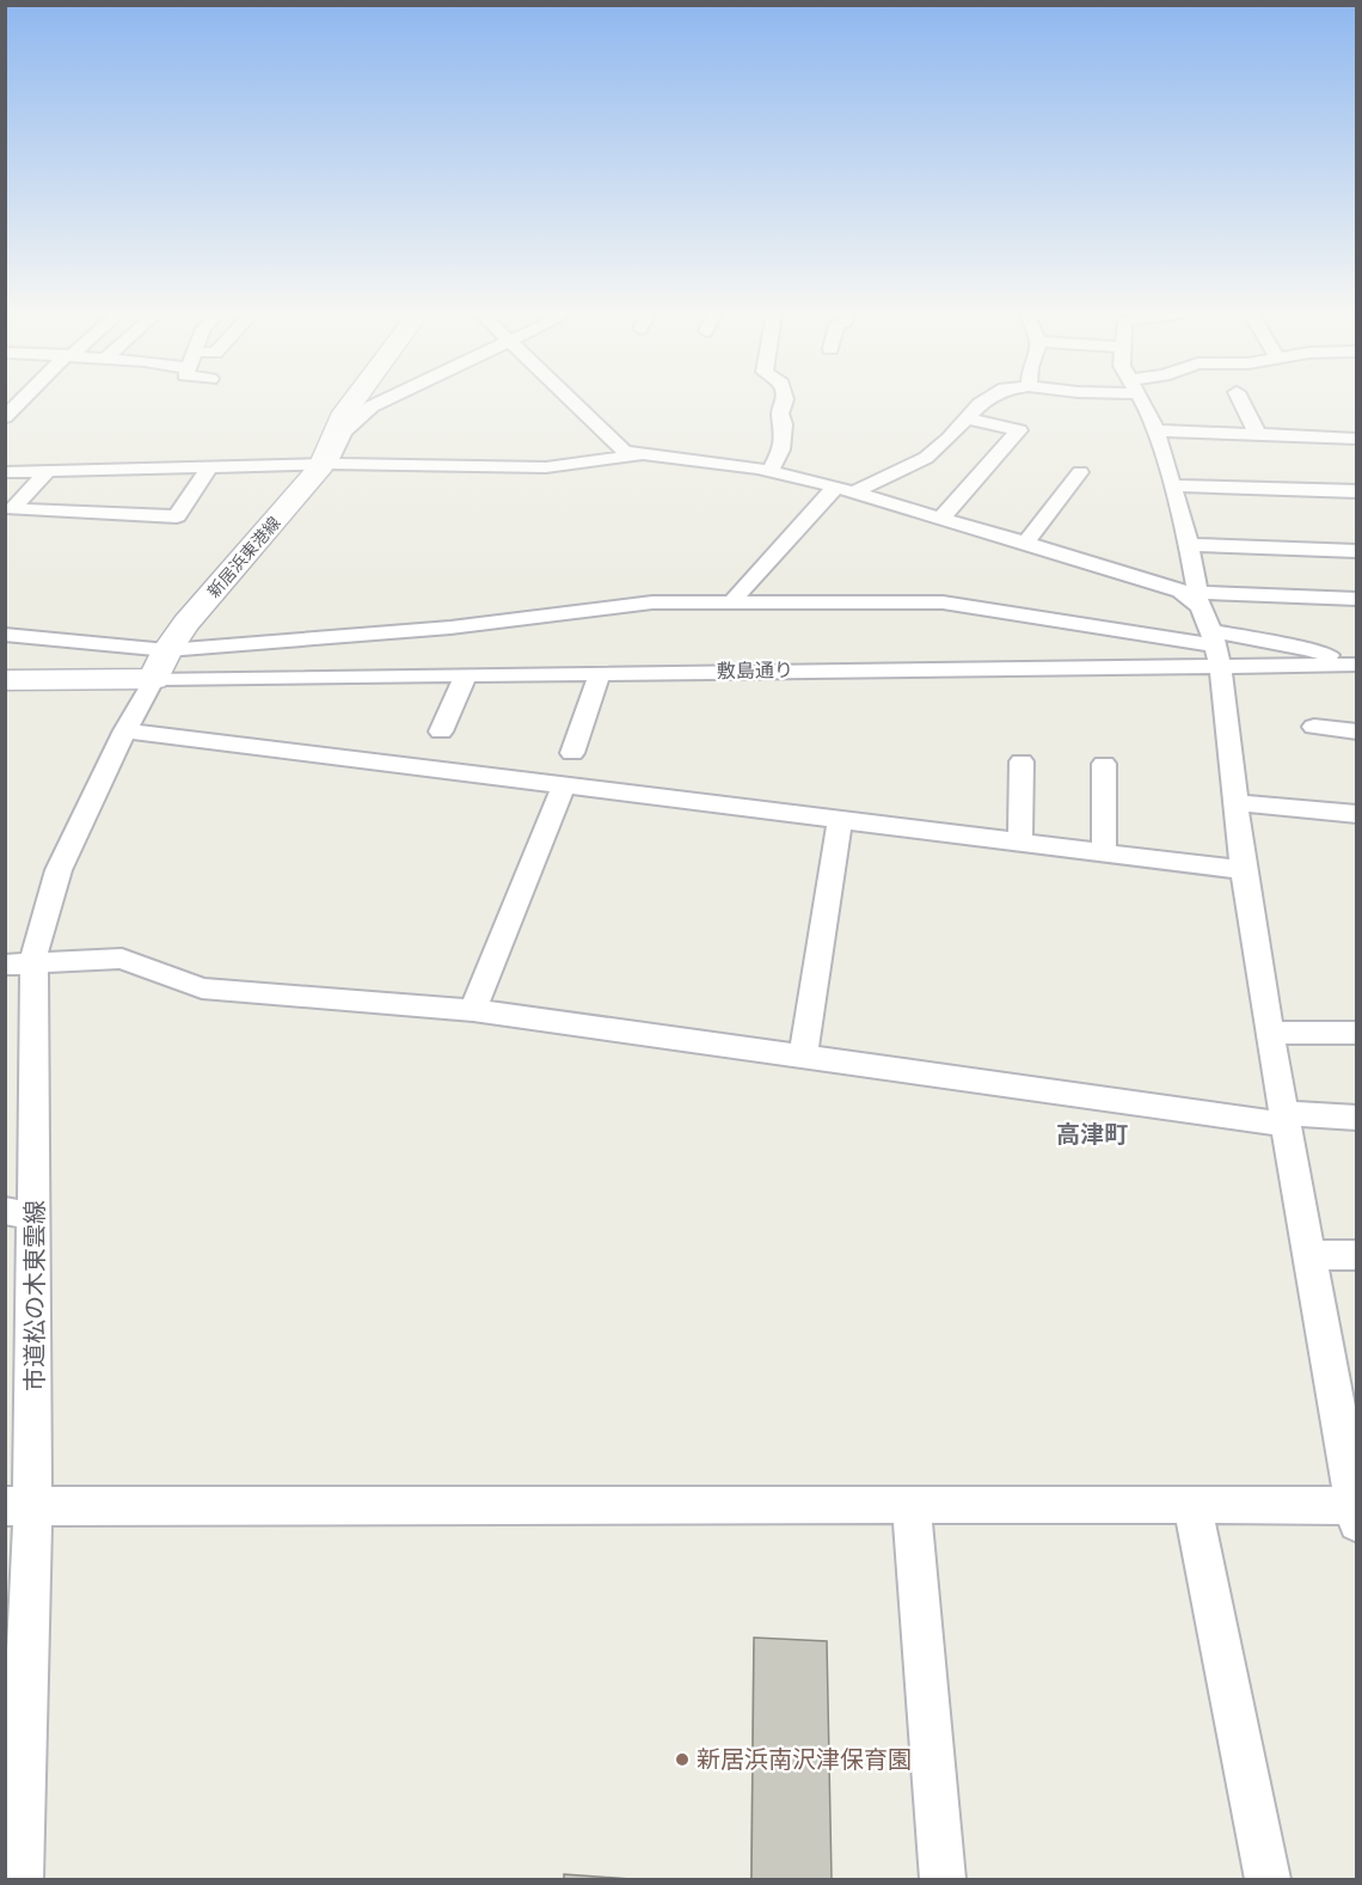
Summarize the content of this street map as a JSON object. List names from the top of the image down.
{
  "streets": {
    "main road": ["新居浜東港線"],
    "street": ["敷島通り", "市道松の木東雲線"]
  },
  "crossings": [
    ["新居浜東港線", "敷島通り"],
    ["新居浜東港線", "市道松の木東雲線"],
    ["敷島通り", "市道松の木東雲線"]
  ],
  "districts": ["高津町"],
  "places": ["新居浜南沢津保育園"]
}
